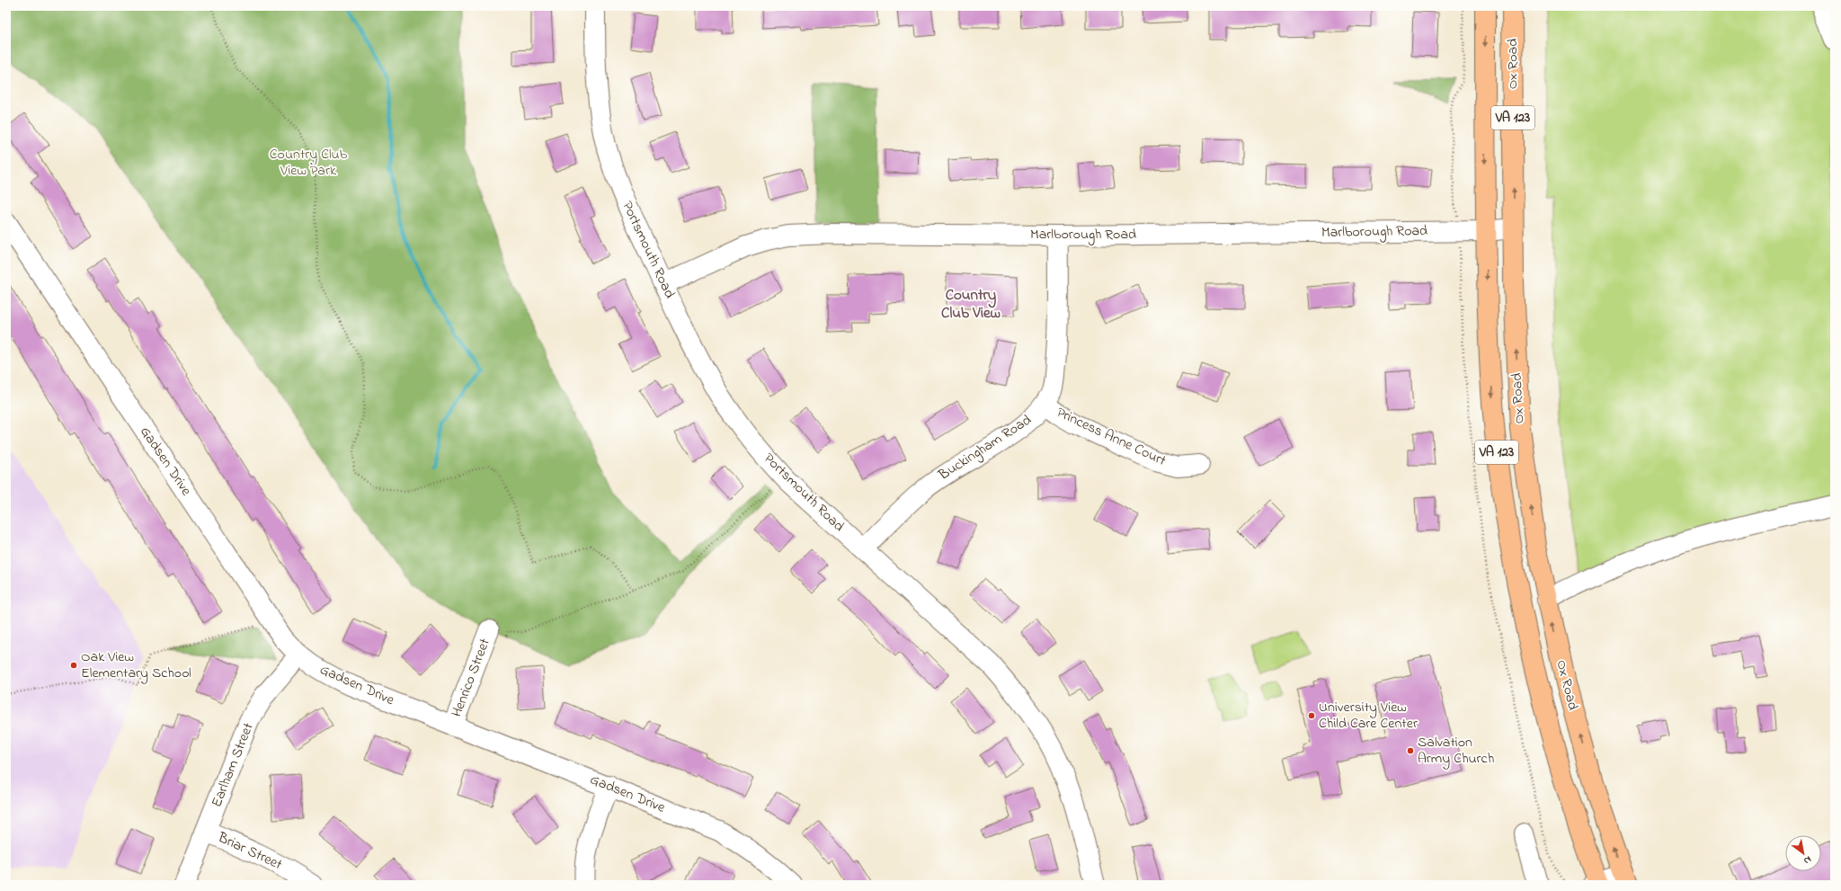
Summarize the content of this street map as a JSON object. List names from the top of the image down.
{
  "streets": {
    "main road": ["Ox Road", "VA 123"],
    "street": [
      "Marlborough Road",
      "Portsmouth Road",
      "Princess Anne Court",
      "Buckingham Road",
      "Gadsen Drive",
      "Henrico Street",
      "Earlham Street",
      "Briar Street"
    ]
  },
  "crossings": [
    ["Ox Road", "Marlborough Road"],
    ["Marlborough Road", "Portsmouth Road"],
    ["Marlborough Road", "Buckingham Road"],
    ["Portsmouth Road", "Buckingham Road"],
    ["Princess Anne Court", "Buckingham Road"],
    ["Gadsen Drive", "Henrico Street"],
    ["Gadsen Drive", "Earlham Street"],
    ["Earlham Street", "Briar Street"]
  ],
  "districts": ["Country Club View"],
  "parks": ["Country Club View Park"],
  "places": ["Oak View Elementary School", "University View Child Care Center", "Salvation Army Church"],
  "north": "bottom right"
}
